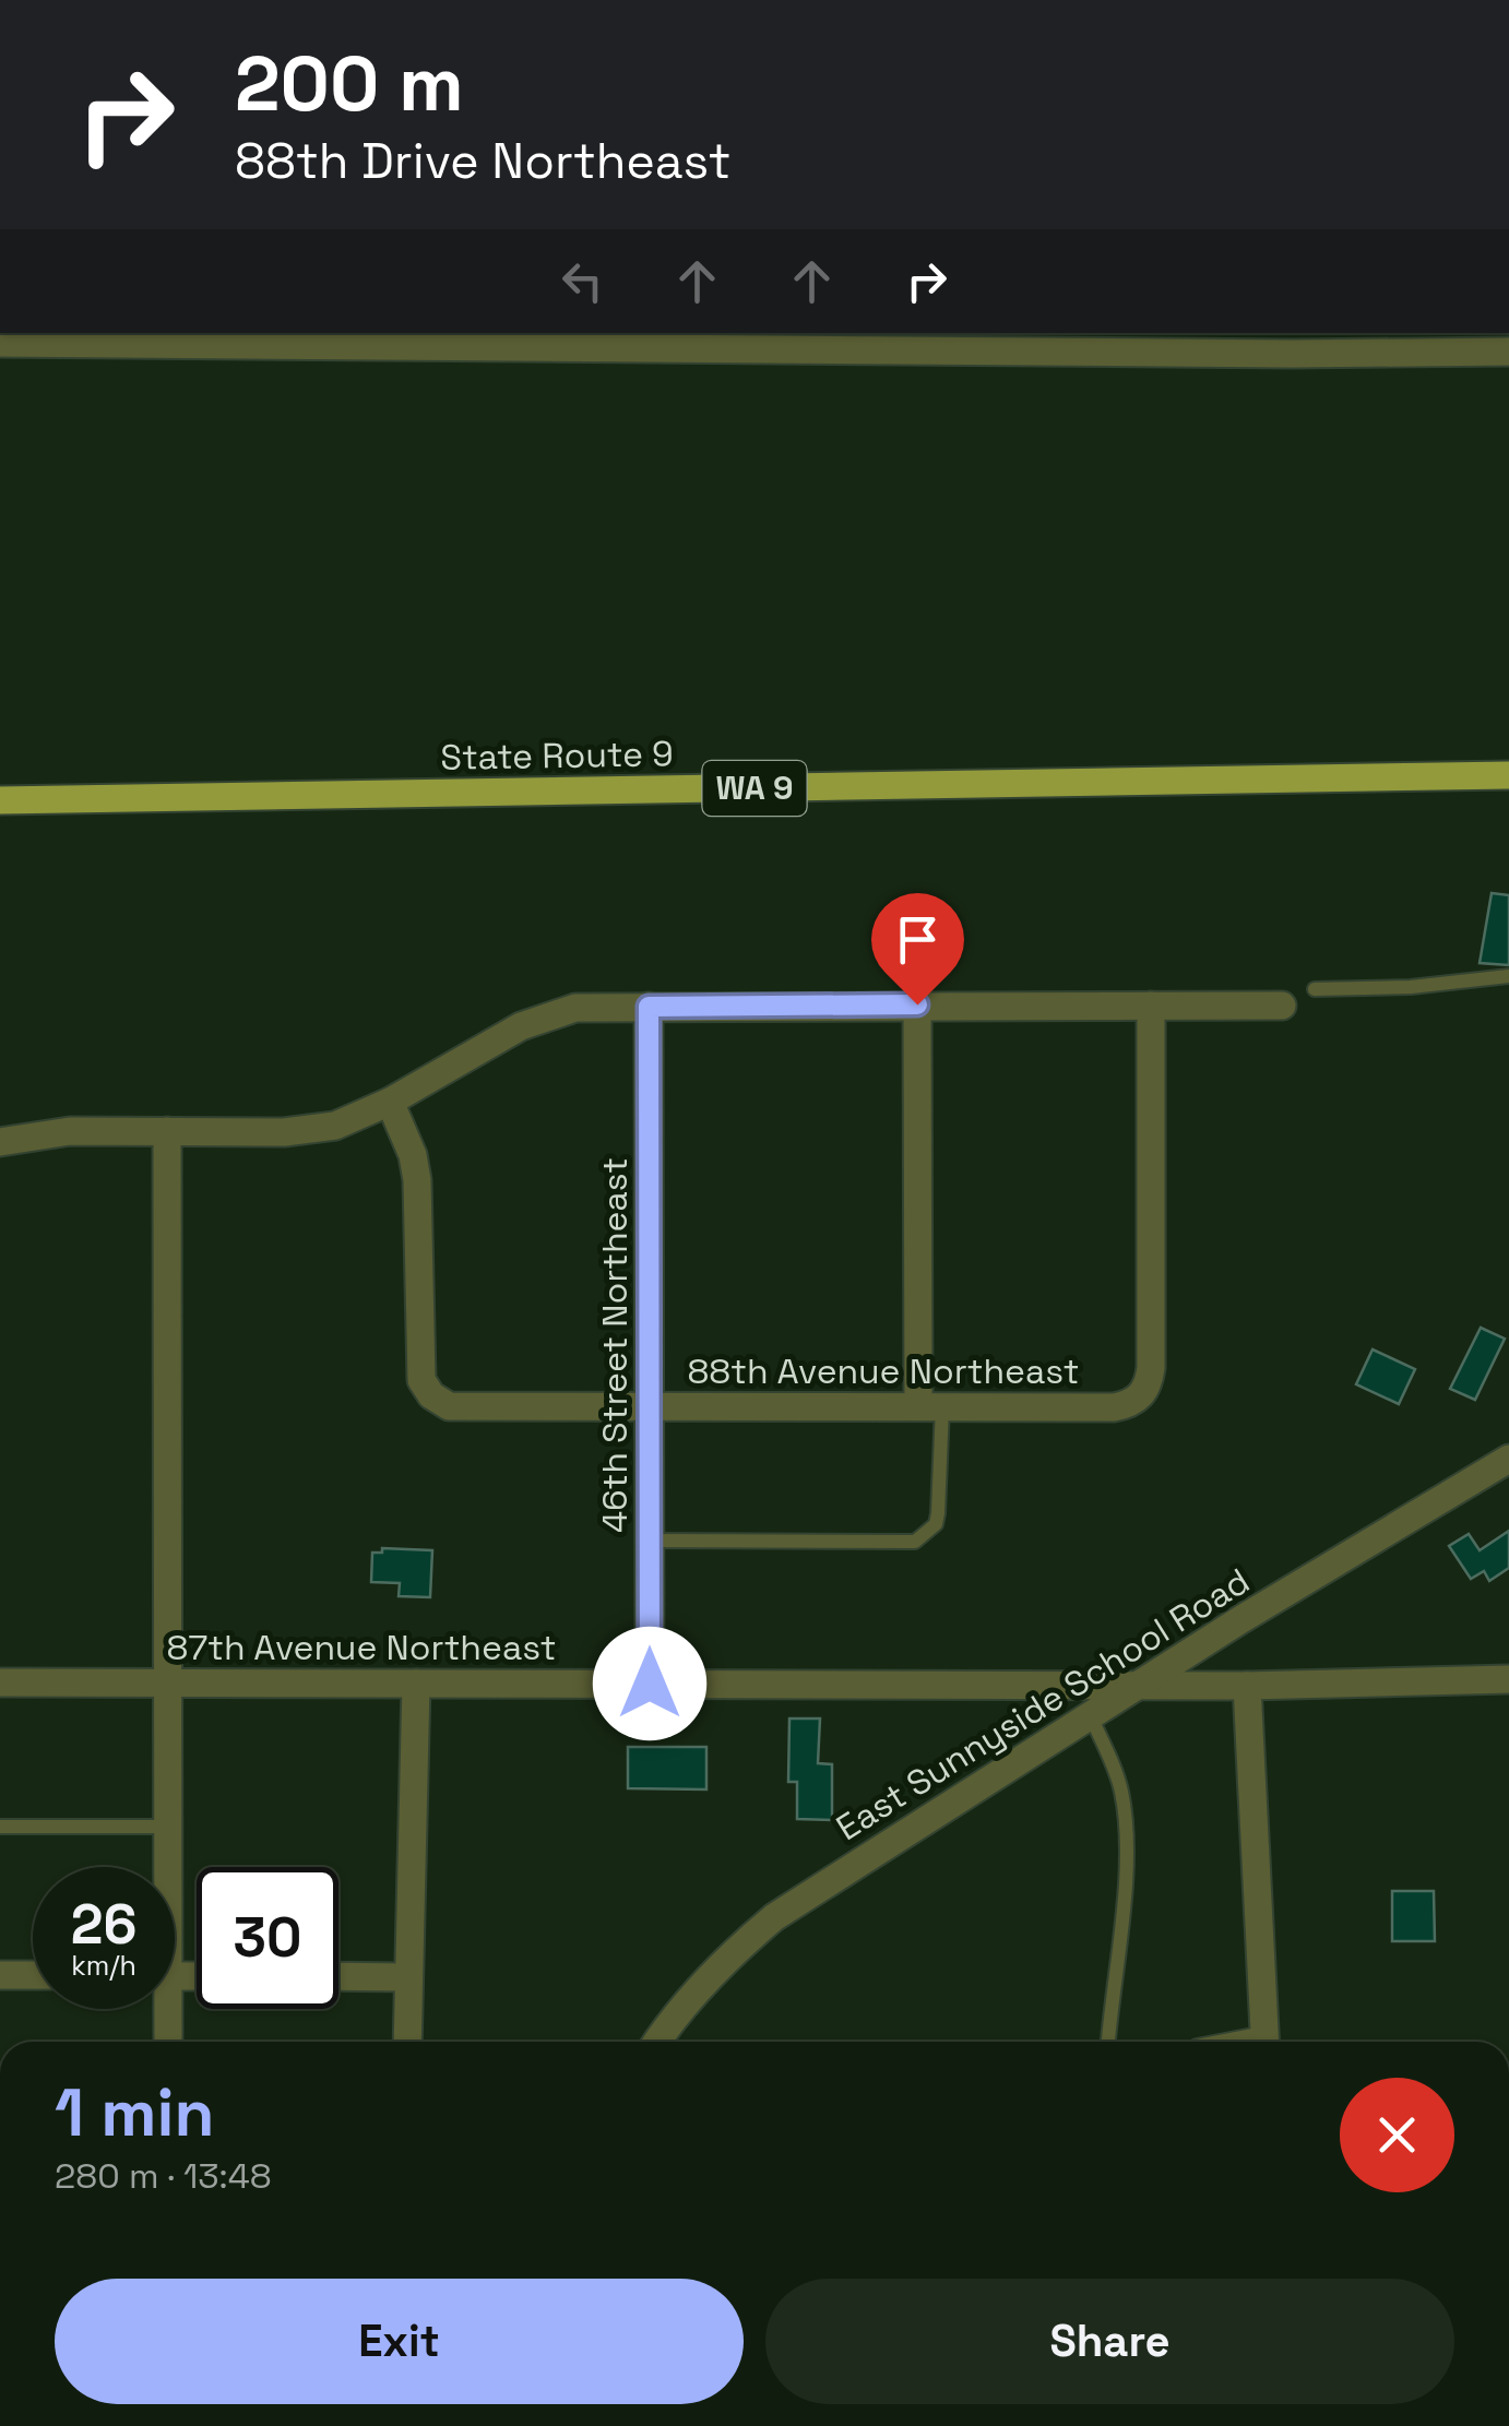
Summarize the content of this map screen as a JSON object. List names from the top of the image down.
{
  "streets": {
    "main road": ["State Route 9", "WA 9"],
    "street": [
      "46th Street Northeast",
      "88th Avenue Northeast",
      "87th Avenue Northeast",
      "East Sunnyside School Road"
    ]
  },
  "crossings": [
    ["46th Street Northeast", "88th Avenue Northeast"],
    ["46th Street Northeast", "87th Avenue Northeast"],
    ["87th Avenue Northeast", "East Sunnyside School Road"]
  ],
  "page": {
    "turn": ["200 m", "88th Drive Northeast"],
    "speed": "26 km/h",
    "limit": "30",
    "heading": ["1 min", "280 m · 13:48"],
    "buttons": ["Exit", "Share"]
  }
}
